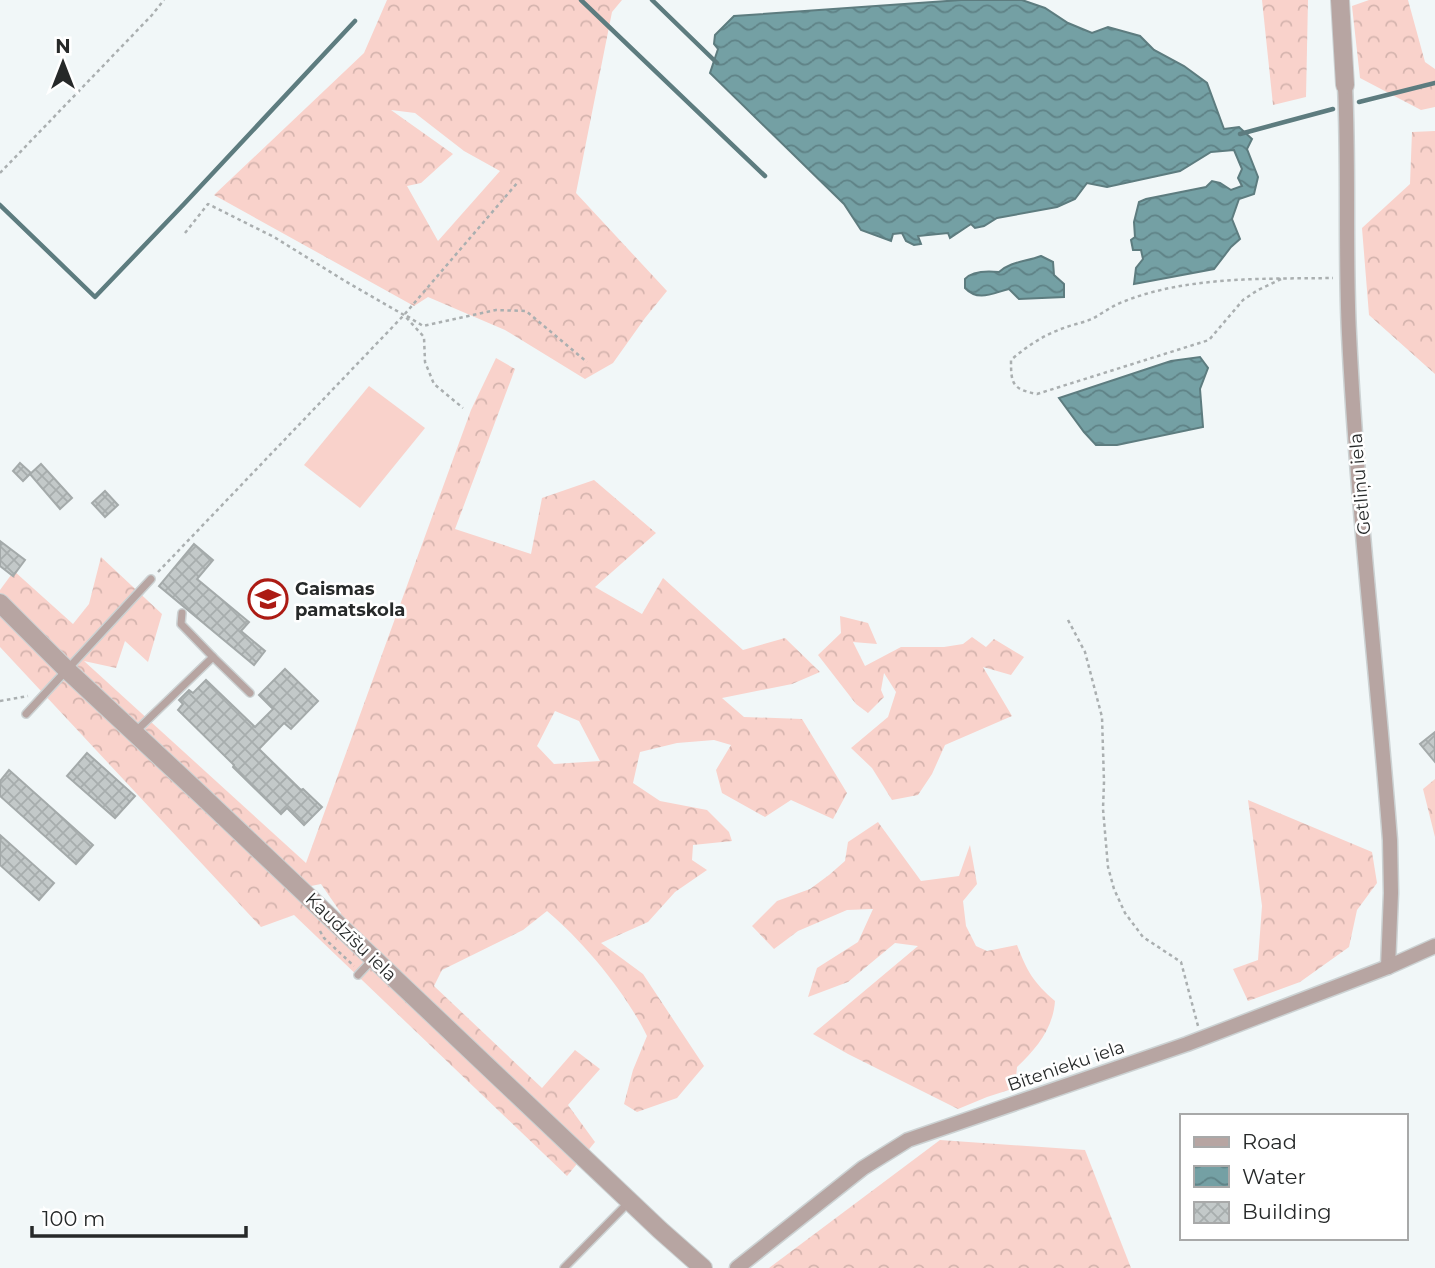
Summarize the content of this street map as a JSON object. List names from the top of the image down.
{
  "streets": {
    "street": ["Getliņu iela", "Kaudzīšu iela", "Bitenieku iela"]
  },
  "crossings": [
    ["Getliņu iela", "Bitenieku iela"]
  ],
  "places": {
    "school or university": ["Gaismas pamatskola"]
  },
  "legend": ["Road", "Water", "Building"],
  "scale_bar": "100 m",
  "north": "top"
}
